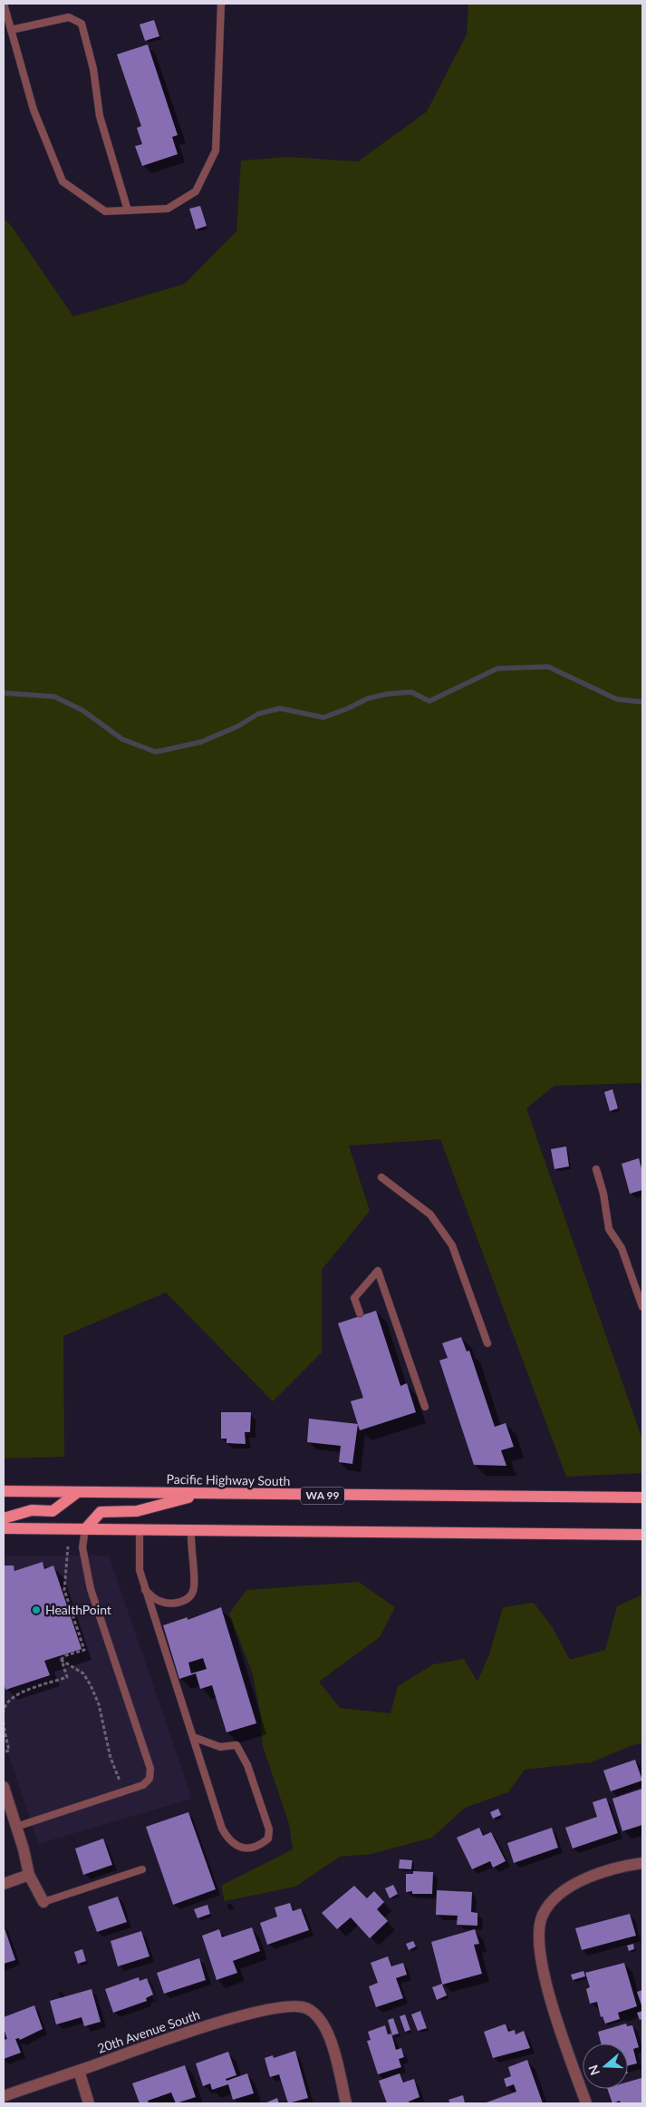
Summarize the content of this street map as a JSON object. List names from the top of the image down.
{
  "streets": {
    "main road": ["Pacific Highway South", "WA 99"],
    "street": ["20th Avenue South"]
  },
  "places": ["HealthPoint"],
  "north": "left"
}
